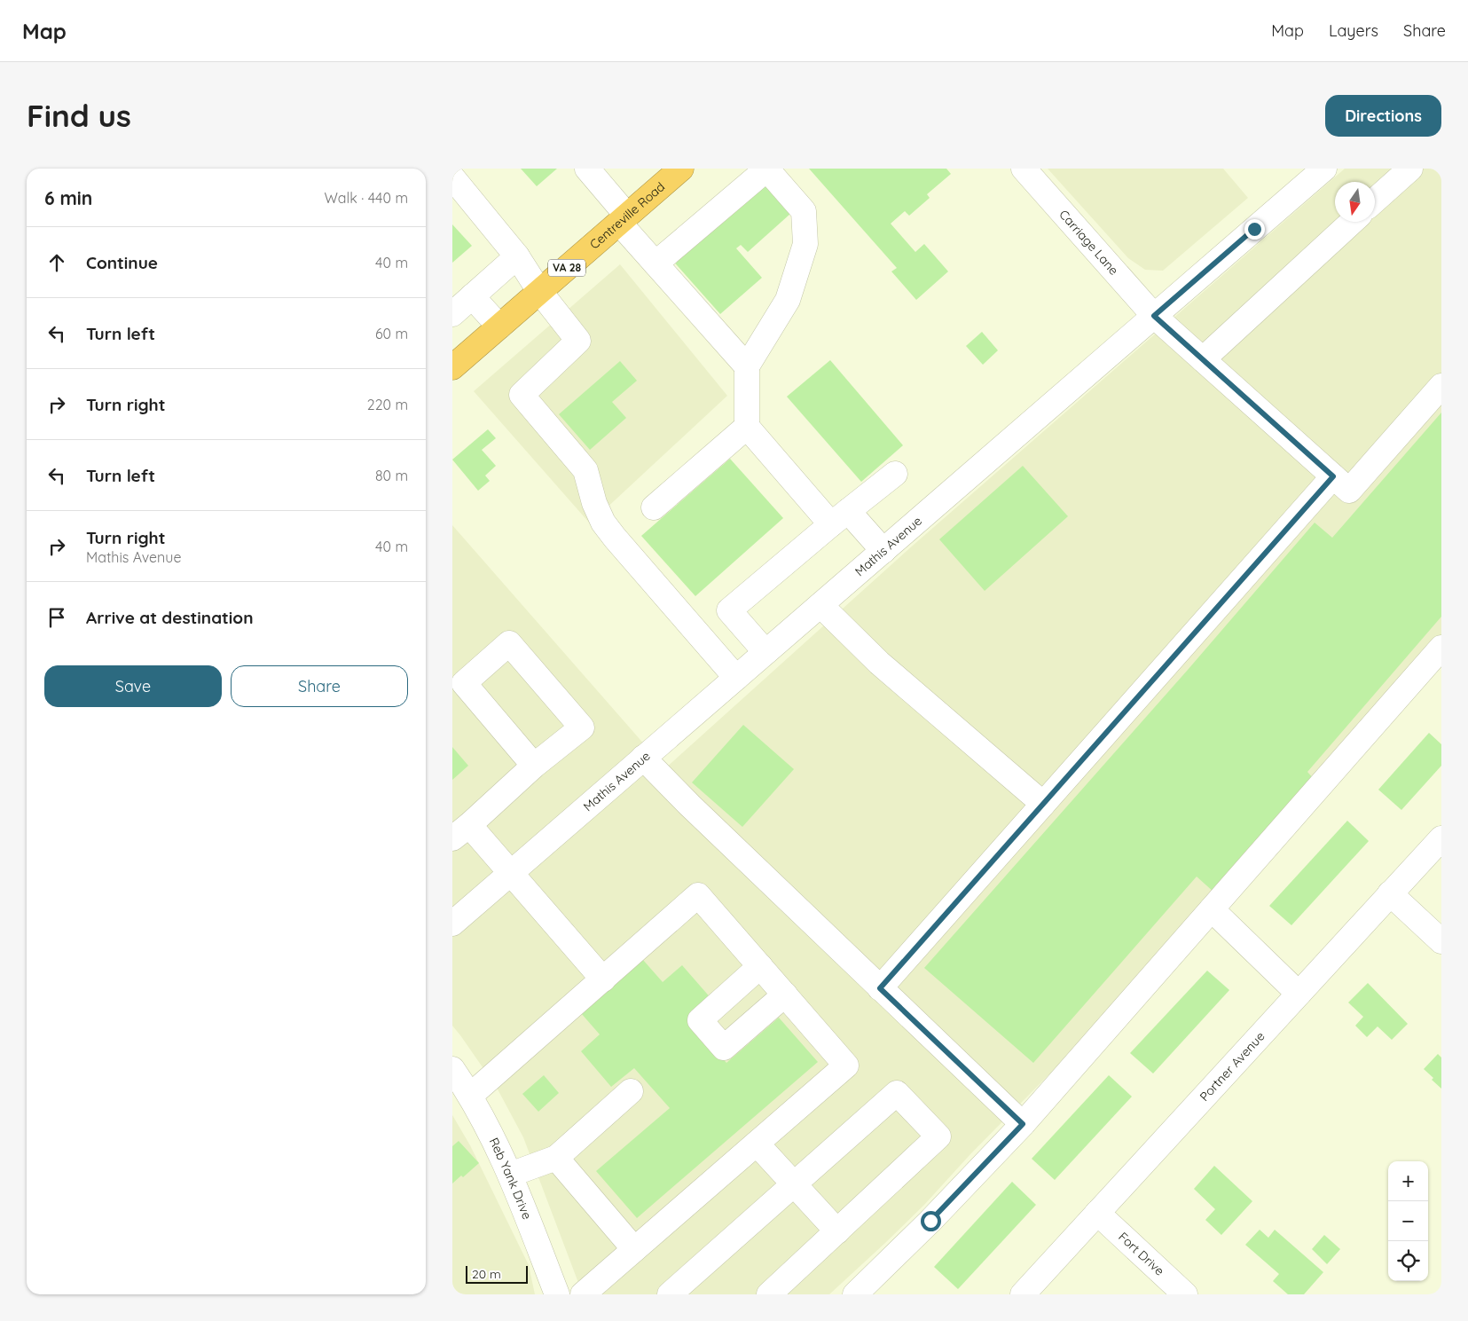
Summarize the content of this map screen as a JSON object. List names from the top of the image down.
{
  "streets": {
    "highway": ["Centreville Road", "VA 28"],
    "street": [
      "Carriage Lane",
      "Mathis Avenue",
      "Portner Avenue",
      "Reb Yank Drive",
      "Fort Drive"
    ]
  },
  "crossings": [
    ["Carriage Lane", "Mathis Avenue"],
    ["Portner Avenue", "Fort Drive"]
  ],
  "scale_bar": "20 m",
  "north": "bottom",
  "page": {
    "header": "Map",
    "nav": ["Map", "Layers", "Share"],
    "buttons": [
      "Directions",
      ["Save", "Share"]
    ],
    "title": "Find us",
    "heading": ["6 min", "Walk · 440 m"],
    "list": [
      ["Continue", "40 m"],
      ["Turn left", "60 m"],
      ["Turn right", "220 m"],
      ["Turn left", "80 m"],
      ["Turn right", "Mathis Avenue", "40 m"],
      "Arrive at destination"
    ],
    "map_buttons": ["+", "−"],
    "scale": "20 m"
  }
}
